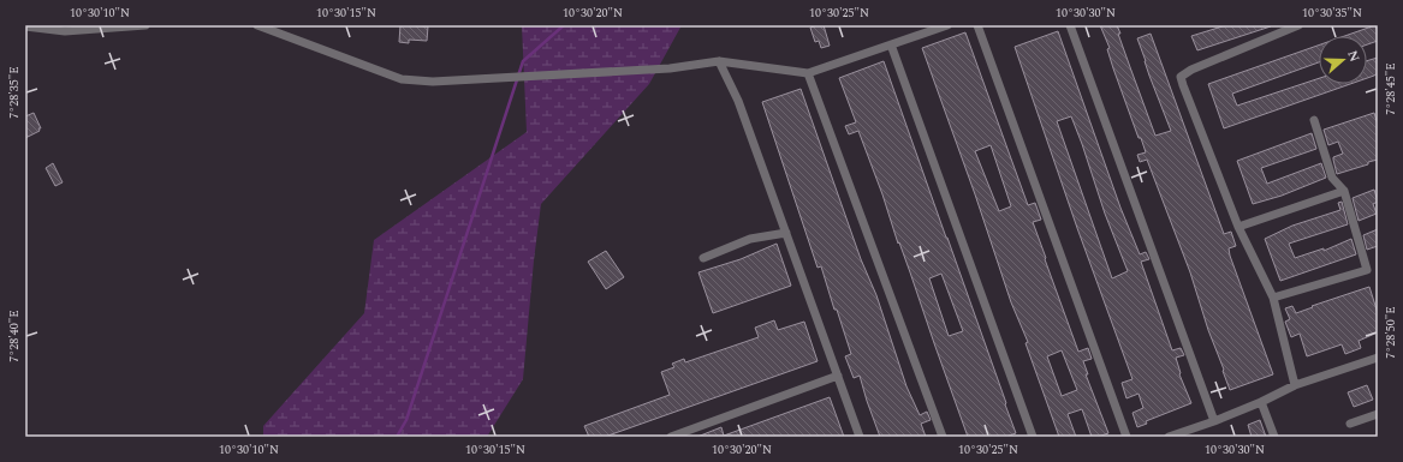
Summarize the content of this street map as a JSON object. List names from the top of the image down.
{
  "north": "right",
  "coordinates": [
    "10°30'10\"N",
    "10°30'15\"N",
    "10°30'20\"N",
    "10°30'25\"N",
    "10°30'30\"N",
    "10°30'35\"N",
    "7°28'45\"E",
    "7°28'35\"E",
    "7°28'50\"E",
    "7°28'40\"E"
  ]
}
